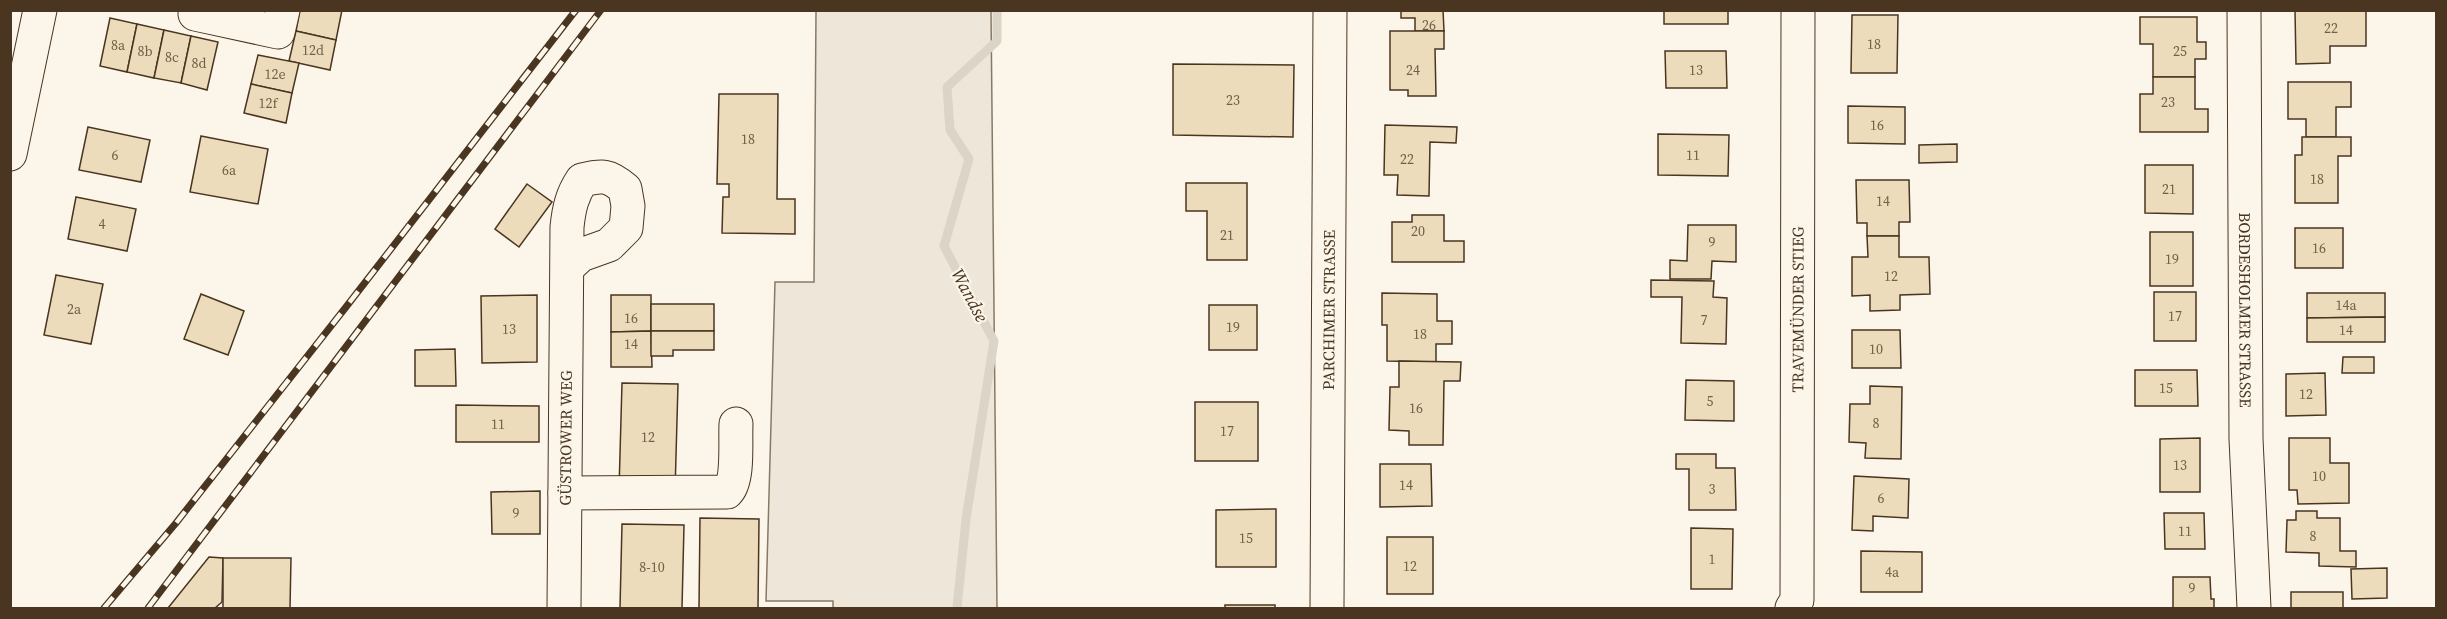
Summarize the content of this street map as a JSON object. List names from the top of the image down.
{
  "streets": {
    "street": [
      "PARCHIMER STRASSE",
      "TRAVEMÜNDER STIEG",
      "BORDESHOLMER STRASSE",
      "GÜSTROWER WEG"
    ]
  },
  "water": ["Wandse"],
  "house_numbers": [
    "26",
    "22",
    "18",
    "8a",
    "12d",
    "8b",
    "25",
    "8c",
    "8d",
    "24",
    "13",
    "12e",
    "23",
    "23",
    "12f",
    "16",
    "18",
    "6",
    "11",
    "22",
    "6a",
    "18",
    "21",
    "14",
    "4",
    "20",
    "21",
    "9",
    "16",
    "19",
    "12",
    "14a",
    "2a",
    "17",
    "16",
    "7",
    "19",
    "13",
    "14",
    "18",
    "14",
    "10",
    "15",
    "12",
    "5",
    "16",
    "8",
    "11",
    "17",
    "12",
    "13",
    "10",
    "14",
    "3",
    "6",
    "9",
    "11",
    "8",
    "15",
    "1",
    "12",
    "8-10",
    "4a",
    "9"
  ]
}
